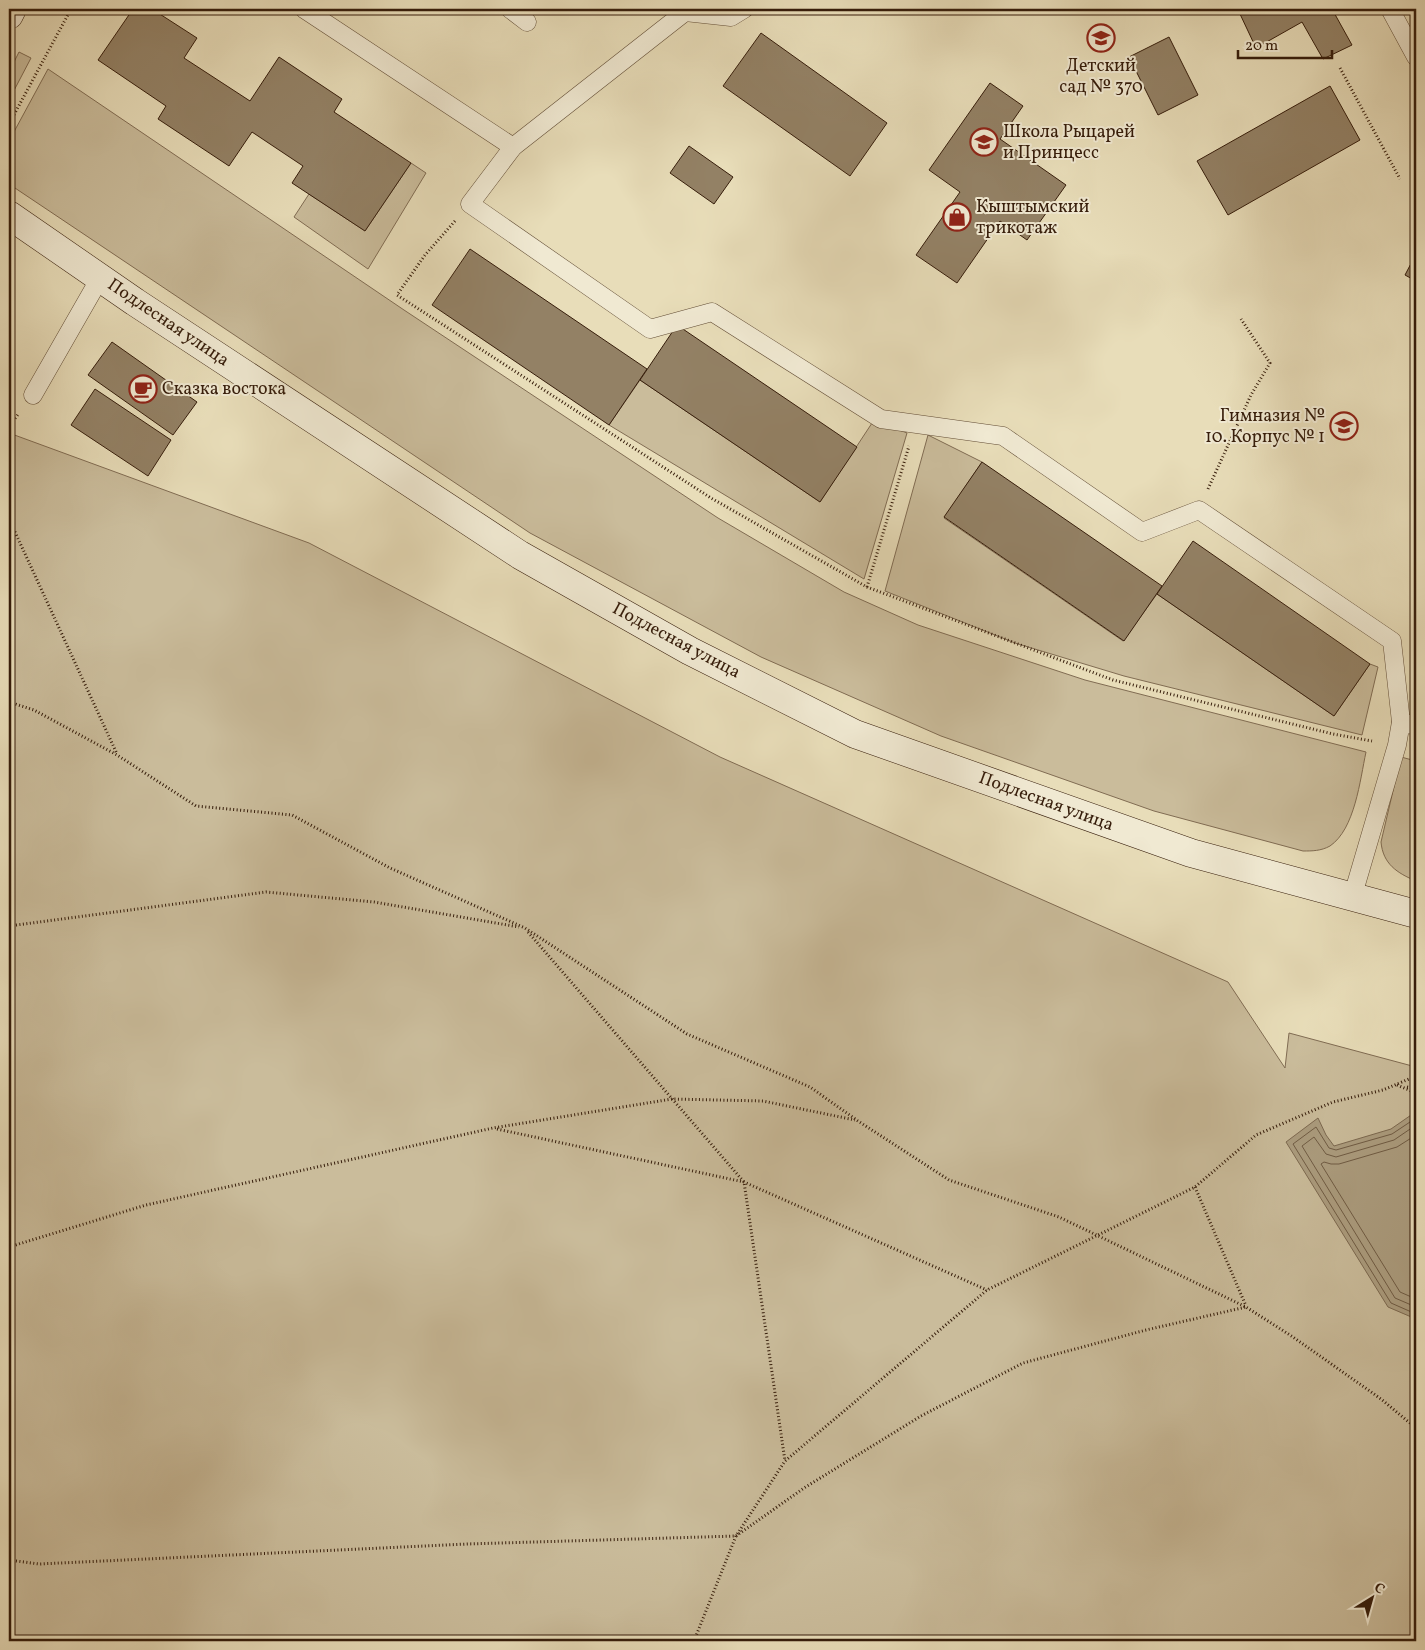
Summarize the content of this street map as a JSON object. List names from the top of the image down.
{
  "streets": {
    "main road": ["Подлесная улица"]
  },
  "places": {
    "school or university": ["Детский сад № 370", "Школа Рыцарей и Принцесс", "Гимназия № 10. Корпус № 1"],
    "shop": ["Кыштымский трикотаж"],
    "cafe": ["Сказка востока"]
  },
  "scale_bar": "20 m",
  "north": "top right"
}
